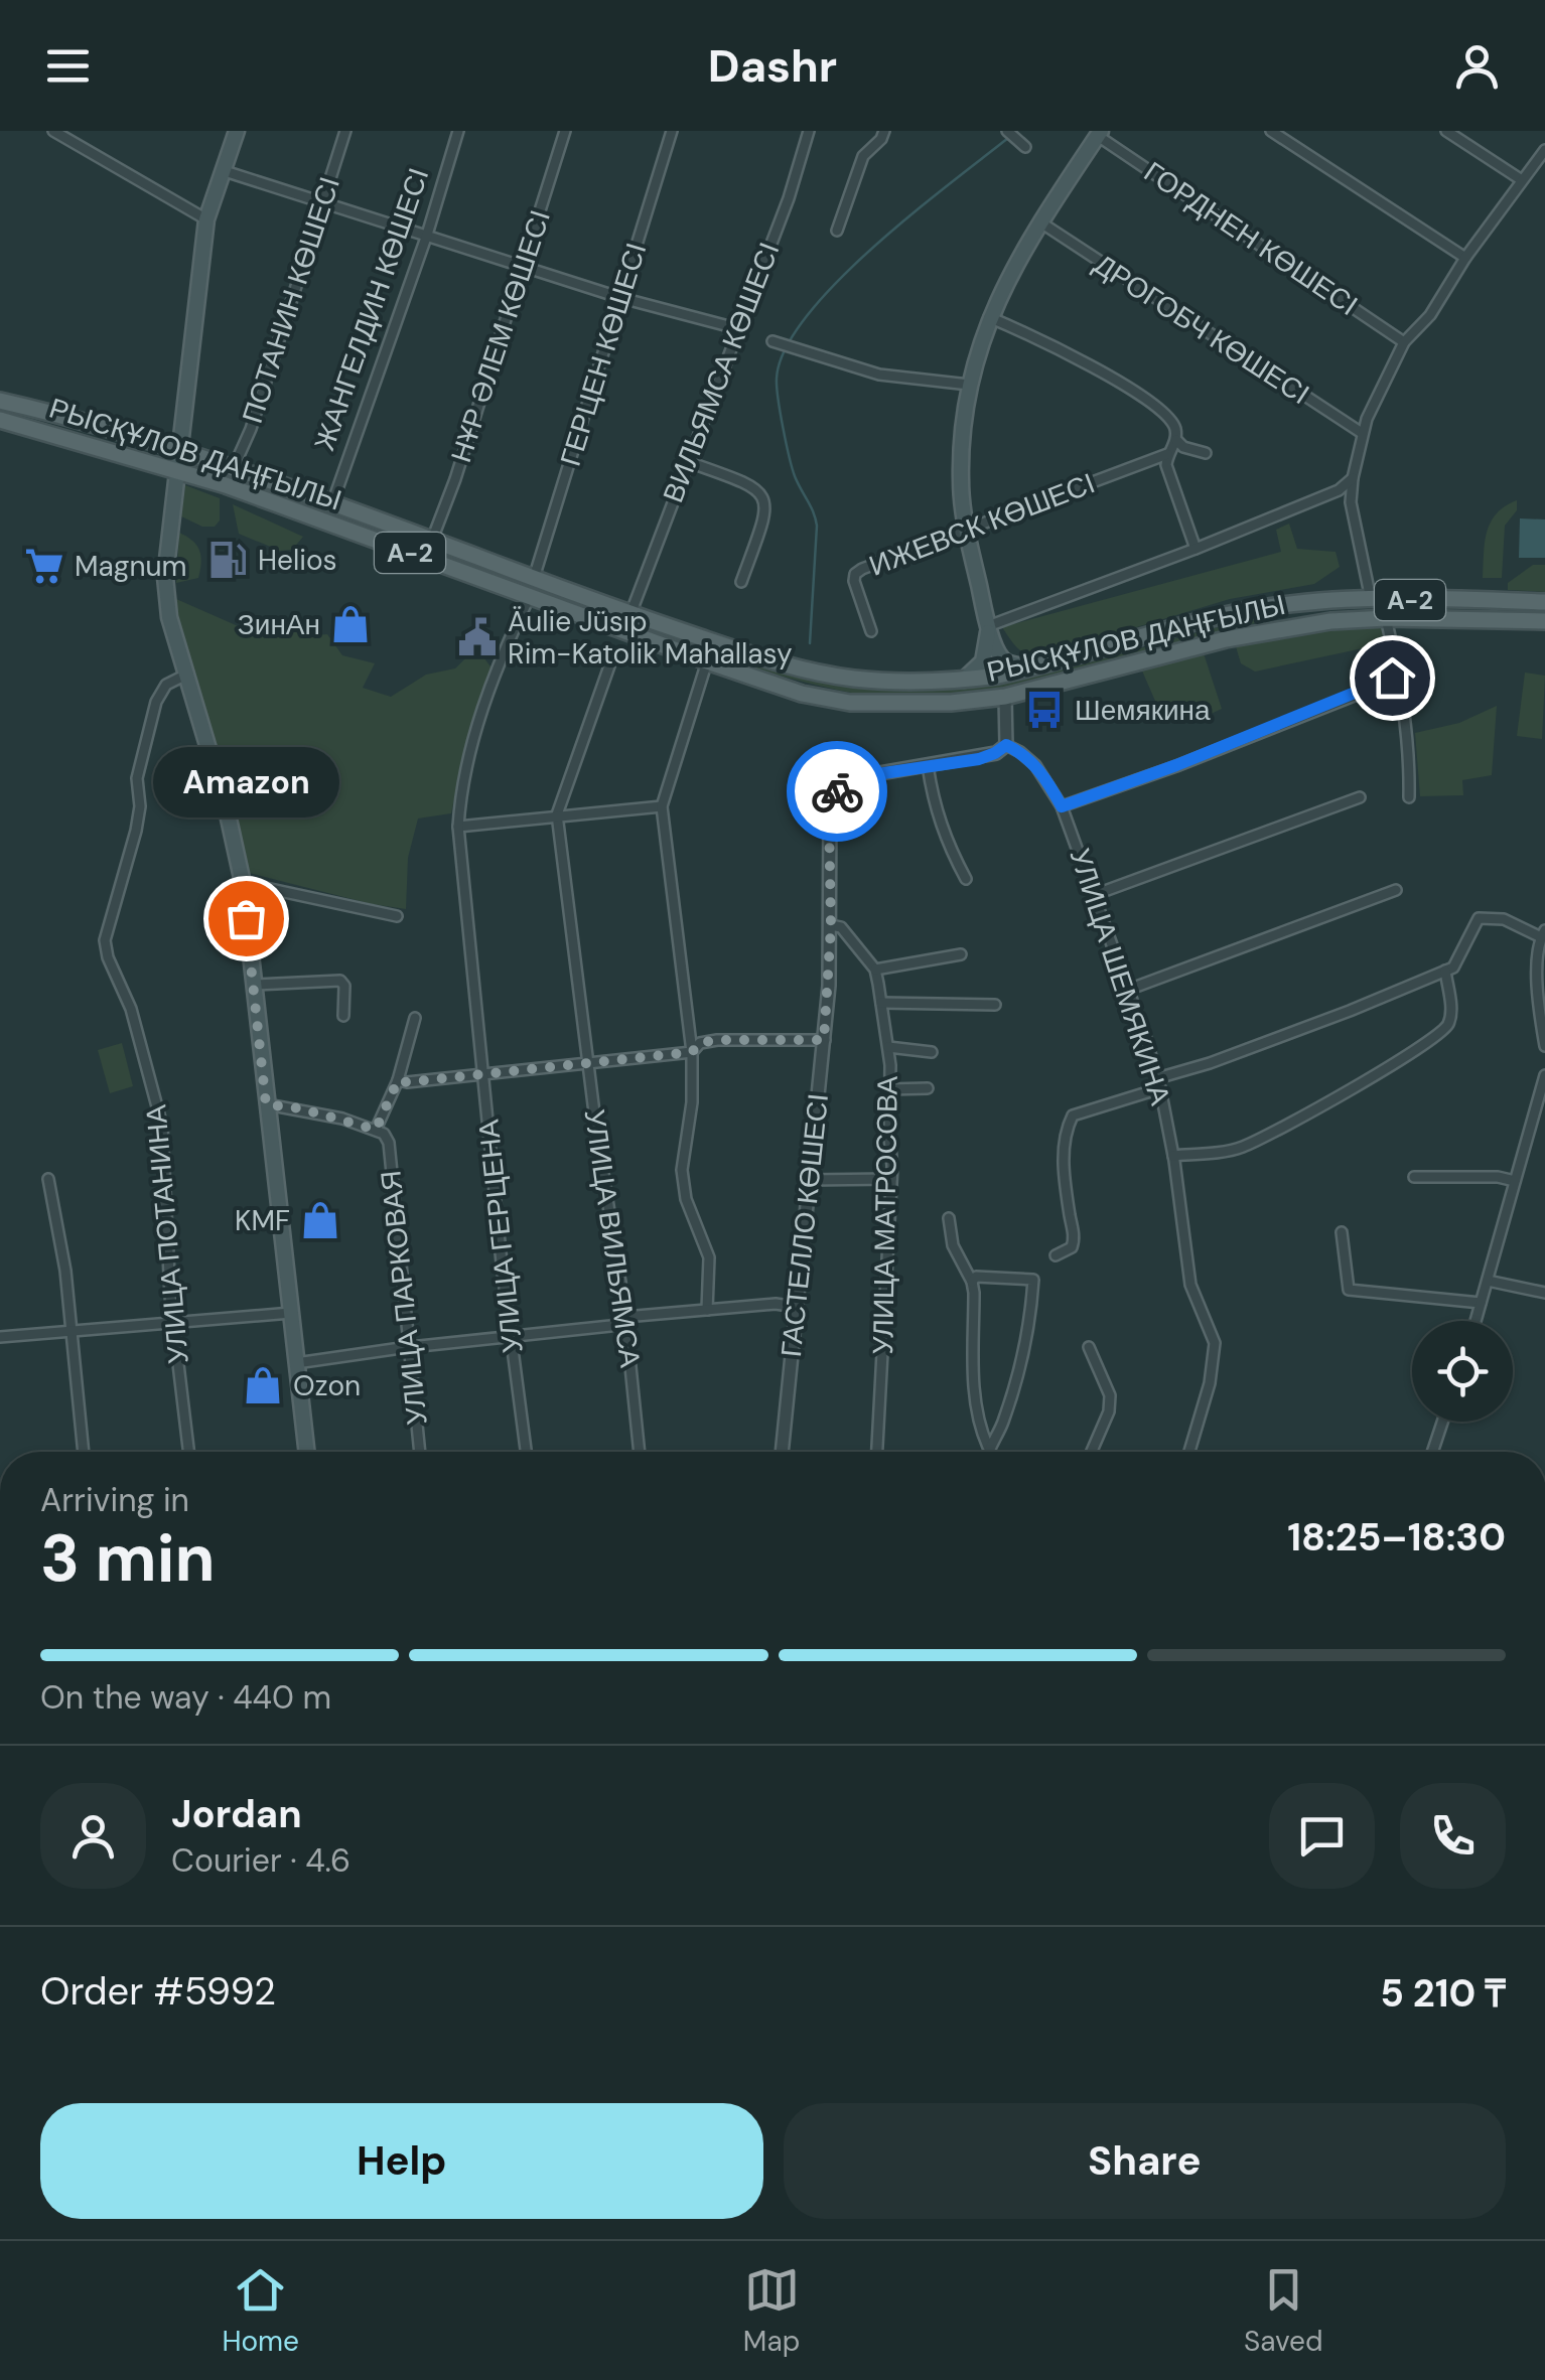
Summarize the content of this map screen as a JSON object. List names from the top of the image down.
{
  "streets": {
    "main road": ["РЫСҚҰЛОВ ДАҢҒЫЛЫ", "A-2"],
    "street": [
      "ГОРДНЕН КӨШЕСІ",
      "ПОТАНИН КӨШЕСІ",
      "ЖАНГЕЛДИН КӨШЕСІ",
      "ДРОГОБЧ КӨШЕСІ",
      "НҰР ӘЛЕМ КӨШЕСІ",
      "ГЕРЦЕН КӨШЕСІ",
      "ВИЛЬЯМСА КӨШЕСІ",
      "ИЖЕВСК КӨШЕСІ",
      "УЛИЦА ШЕМЯКИНА",
      "УЛИЦА МАТРОСОВА",
      "ГАСТЕЛЛО КӨШЕСІ",
      "УЛИЦА ПОТАНИНА",
      "УЛИЦА ГЕРЦЕНА",
      "УЛИЦА ВИЛЬЯМСА",
      "УЛИЦА ПАРКОВАЯ"
    ]
  },
  "crossings": [
    ["ПОТАНИН КӨШЕСІ", "РЫСҚҰЛОВ ДАҢҒЫЛЫ"],
    ["ЖАНГЕЛДИН КӨШЕСІ", "РЫСҚҰЛОВ ДАҢҒЫЛЫ"],
    ["НҰР ӘЛЕМ КӨШЕСІ", "РЫСҚҰЛОВ ДАҢҒЫЛЫ"],
    ["ГЕРЦЕН КӨШЕСІ", "РЫСҚҰЛОВ ДАҢҒЫЛЫ"],
    ["ВИЛЬЯМСА КӨШЕСІ", "РЫСҚҰЛОВ ДАҢҒЫЛЫ"],
    ["РЫСҚҰЛОВ ДАҢҒЫЛЫ", "УЛИЦА ГЕРЦЕНА"],
    ["УЛИЦА МАТРОСОВА", "ГАСТЕЛЛО КӨШЕСІ"]
  ],
  "places": {
    "fuel station": ["Helios"],
    "supermarket": ["Magnum"],
    "shop": ["ЗинАн", "KMF", "Ozon"],
    "public building": ["Äulie Jüsıp Rim-Katolik Mahallasy"],
    "bus stop": ["Шемякина"],
    "other": ["Amazon"]
  },
  "page": {
    "header": "Dashr",
    "bubble": "Amazon",
    "heading": ["3 min", "Arriving in", "18:25–18:30"],
    "panel": [
      "Jordan",
      "Courier · 4.6",
      "Order #5992",
      "5 210 ₸"
    ],
    "bar": "On the way · 440 m",
    "buttons": ["Help", "Share"],
    "tabs": ["Home", "Map", "Saved"]
  }
}
